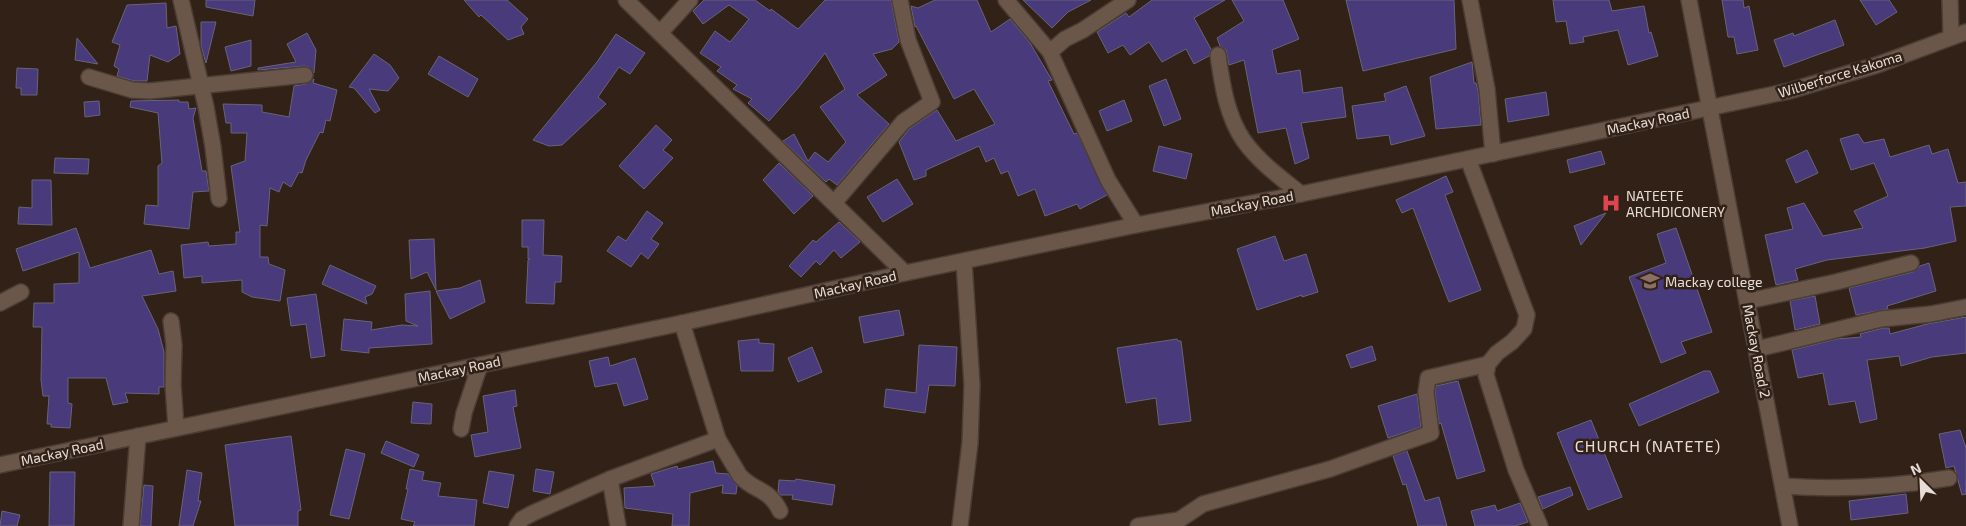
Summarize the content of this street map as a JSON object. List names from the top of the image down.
{
  "streets": {
    "street": ["Wilberforce Kakoma", "Mackay Road", "Mackay Road 2"]
  },
  "crossings": [
    ["Wilberforce Kakoma", "Mackay Road"],
    ["Wilberforce Kakoma", "Mackay Road 2"],
    ["Mackay Road", "Mackay Road 2"]
  ],
  "districts": ["CHURCH (NATETE)"],
  "places": {
    "hospital": ["NATEETE ARCHDICONERY"],
    "school or university": ["Mackay college"]
  },
  "north": "top left"
}
